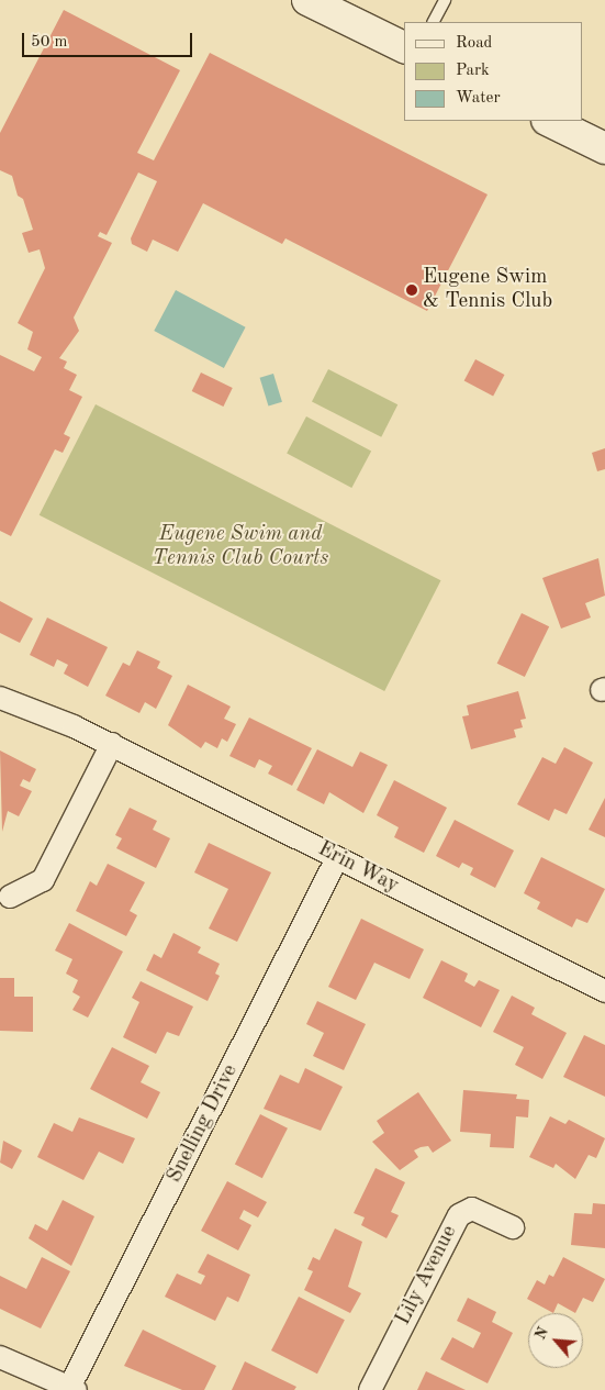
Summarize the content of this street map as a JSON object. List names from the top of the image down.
{
  "streets": {
    "street": ["Erin Way", "Snelling Drive", "Lily Avenue"]
  },
  "crossings": [
    ["Erin Way", "Snelling Drive"]
  ],
  "parks": ["Eugene Swim and Tennis Club Courts"],
  "places": ["Eugene Swim & Tennis Club"],
  "legend": ["Road", "Park", "Water"],
  "scale_bar": "50 m",
  "north": "top left"
}
